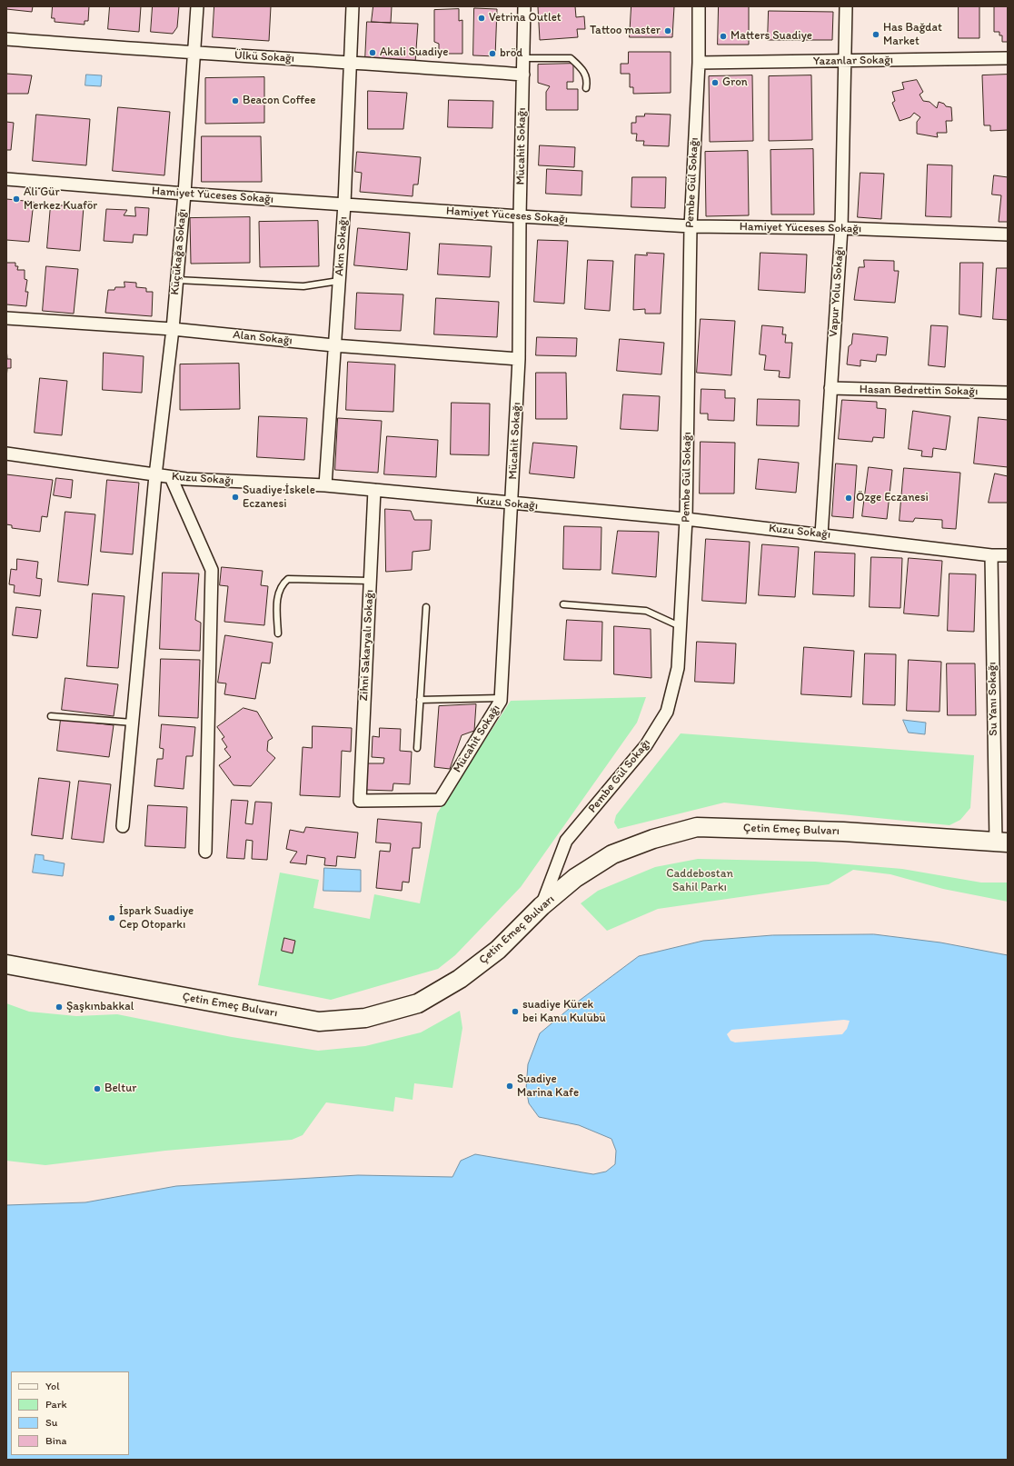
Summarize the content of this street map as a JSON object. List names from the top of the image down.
{
  "streets": {
    "main road": ["Çetin Emeç Bulvarı"],
    "street": [
      "Ülkü Sokağı",
      "Yazanlar Sokağı",
      "Mücahit Sokağı",
      "Pembe Gül Sokağı",
      "Hamiyet Yüceses Sokağı",
      "Akın Sokağı",
      "Küçükağa Sokağı",
      "Vapur Yolu Sokağı",
      "Alan Sokağı",
      "Hasan Bedrettin Sokağı",
      "Kuzu Sokağı",
      "Zihni Sakaryalı Sokağı",
      "Su Yanı Sokağı"
    ]
  },
  "crossings": [
    ["Ülkü Sokağı", "Mücahit Sokağı"],
    ["Ülkü Sokağı", "Akın Sokağı"],
    ["Ülkü Sokağı", "Küçükağa Sokağı"],
    ["Yazanlar Sokağı", "Pembe Gül Sokağı"],
    ["Yazanlar Sokağı", "Vapur Yolu Sokağı"],
    ["Mücahit Sokağı", "Hamiyet Yüceses Sokağı"],
    ["Mücahit Sokağı", "Alan Sokağı"],
    ["Mücahit Sokağı", "Kuzu Sokağı"],
    ["Mücahit Sokağı", "Zihni Sakaryalı Sokağı"],
    ["Pembe Gül Sokağı", "Hamiyet Yüceses Sokağı"],
    ["Pembe Gül Sokağı", "Kuzu Sokağı"],
    ["Pembe Gül Sokağı", "Çetin Emeç Bulvarı"],
    ["Hamiyet Yüceses Sokağı", "Akın Sokağı"],
    ["Hamiyet Yüceses Sokağı", "Küçükağa Sokağı"],
    ["Hamiyet Yüceses Sokağı", "Vapur Yolu Sokağı"],
    ["Akın Sokağı", "Alan Sokağı"],
    ["Akın Sokağı", "Kuzu Sokağı"],
    ["Küçükağa Sokağı", "Alan Sokağı"],
    ["Küçükağa Sokağı", "Kuzu Sokağı"],
    ["Vapur Yolu Sokağı", "Hasan Bedrettin Sokağı"],
    ["Vapur Yolu Sokağı", "Kuzu Sokağı"],
    ["Kuzu Sokağı", "Zihni Sakaryalı Sokağı"],
    ["Kuzu Sokağı", "Su Yanı Sokağı"],
    ["Su Yanı Sokağı", "Çetin Emeç Bulvarı"]
  ],
  "parks": ["Caddebostan Sahil Parkı"],
  "places": [
    "Vetrina Outlet",
    "Tattoo master",
    "Has Bağdat Market",
    "Matters Suadiye",
    "Akali Suadiye",
    "bröd",
    "Gron",
    "Beacon Coffee",
    "Ali Gür Merkez Kuaför",
    "Suadiye İskele Eczanesi",
    "Özge Eczanesi",
    "İspark Suadiye Cep Otoparkı",
    "Şaşkınbakkal",
    "suadiye Kürek bei Kanu Kulübü",
    "Suadiye Marina Kafe",
    "Beltur"
  ],
  "legend": [
    "Yol",
    "Park",
    "Su",
    "Bina"
  ]
}
